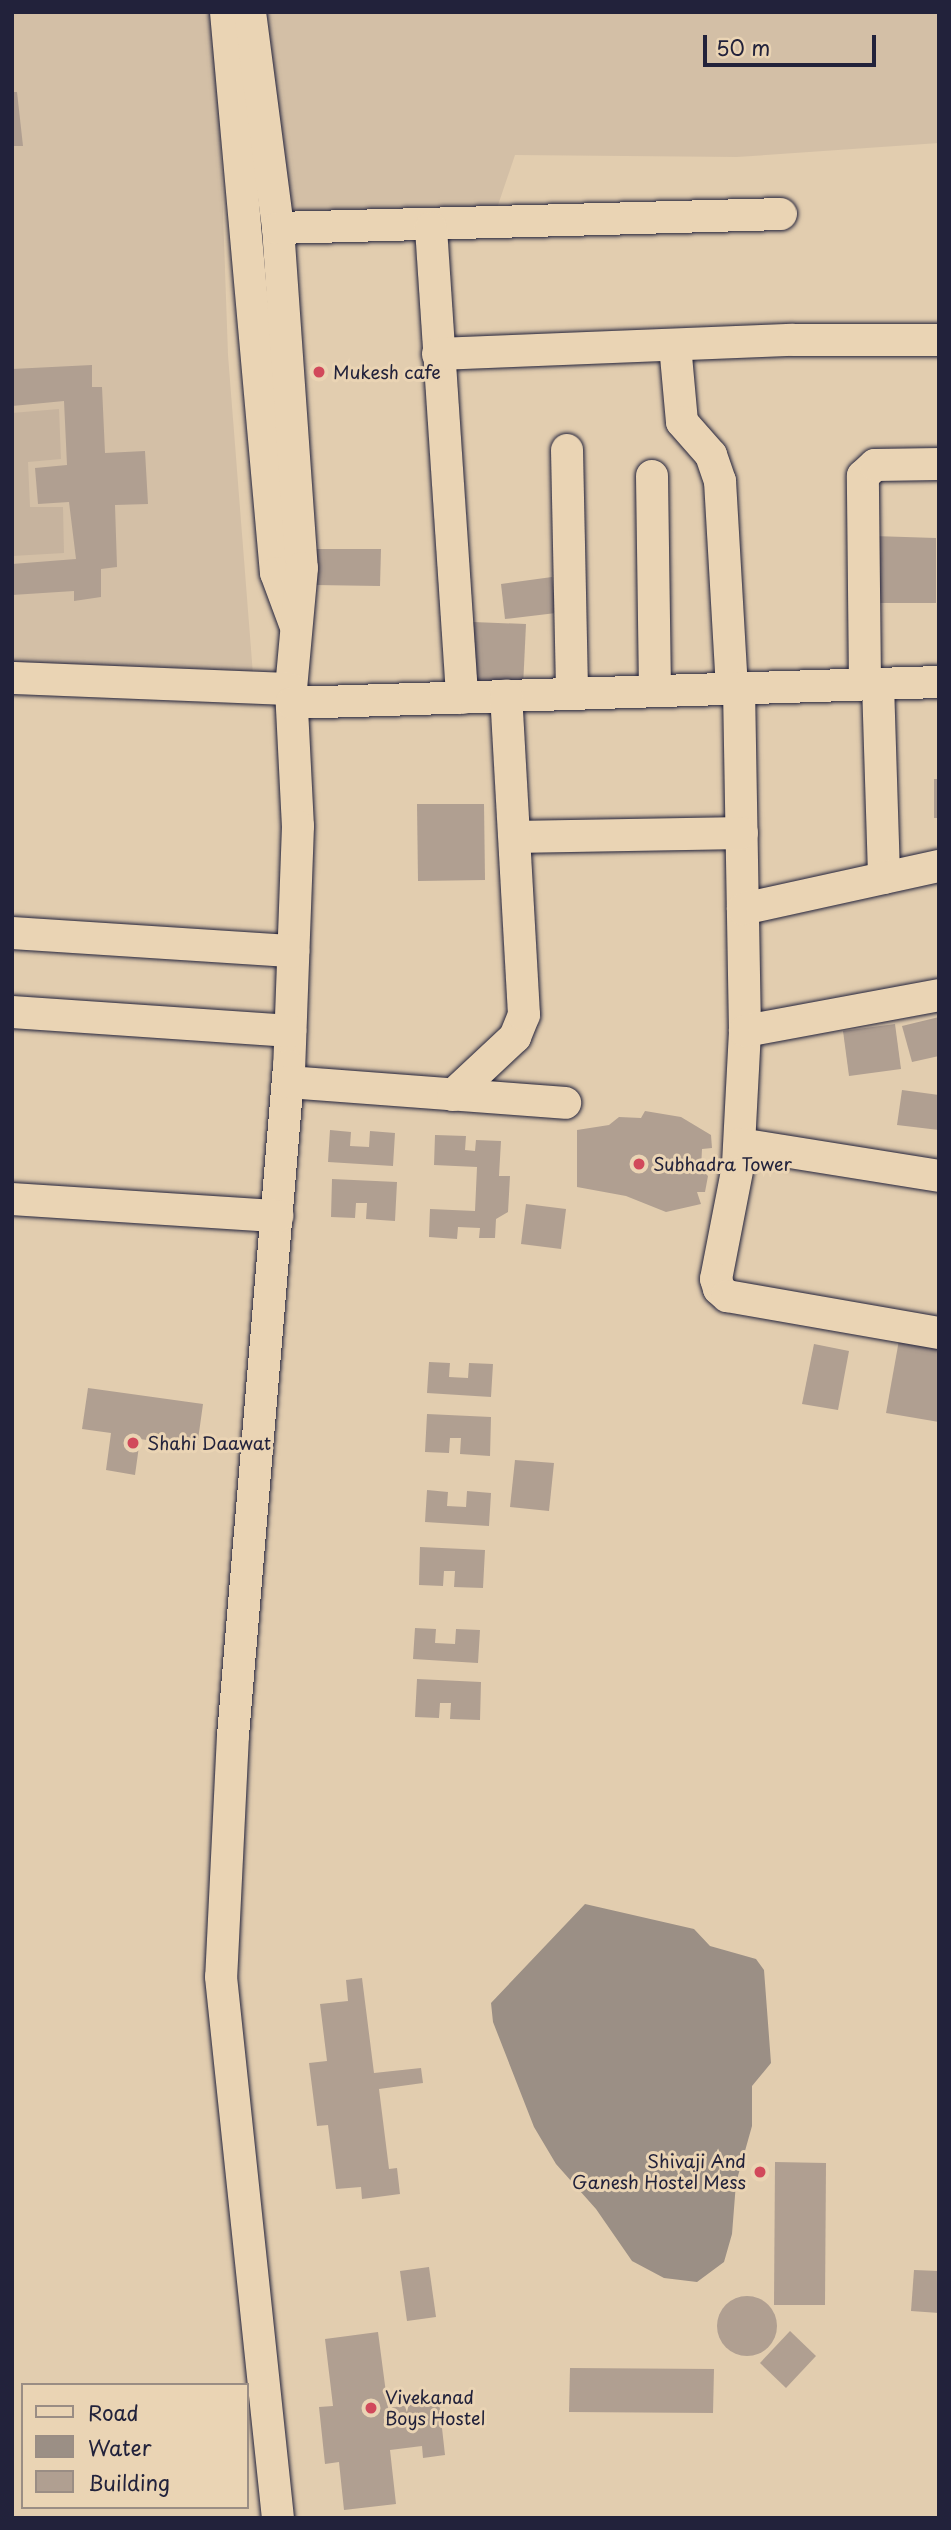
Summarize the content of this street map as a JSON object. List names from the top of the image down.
{
  "places": [
    "Mukesh cafe",
    "Subhadra Tower",
    "Shahi Daawat",
    "Shivaji And Ganesh Hostel Mess",
    "Vivekanad Boys Hostel"
  ],
  "legend": ["Road", "Water", "Building"],
  "scale_bar": "50 m"
}
